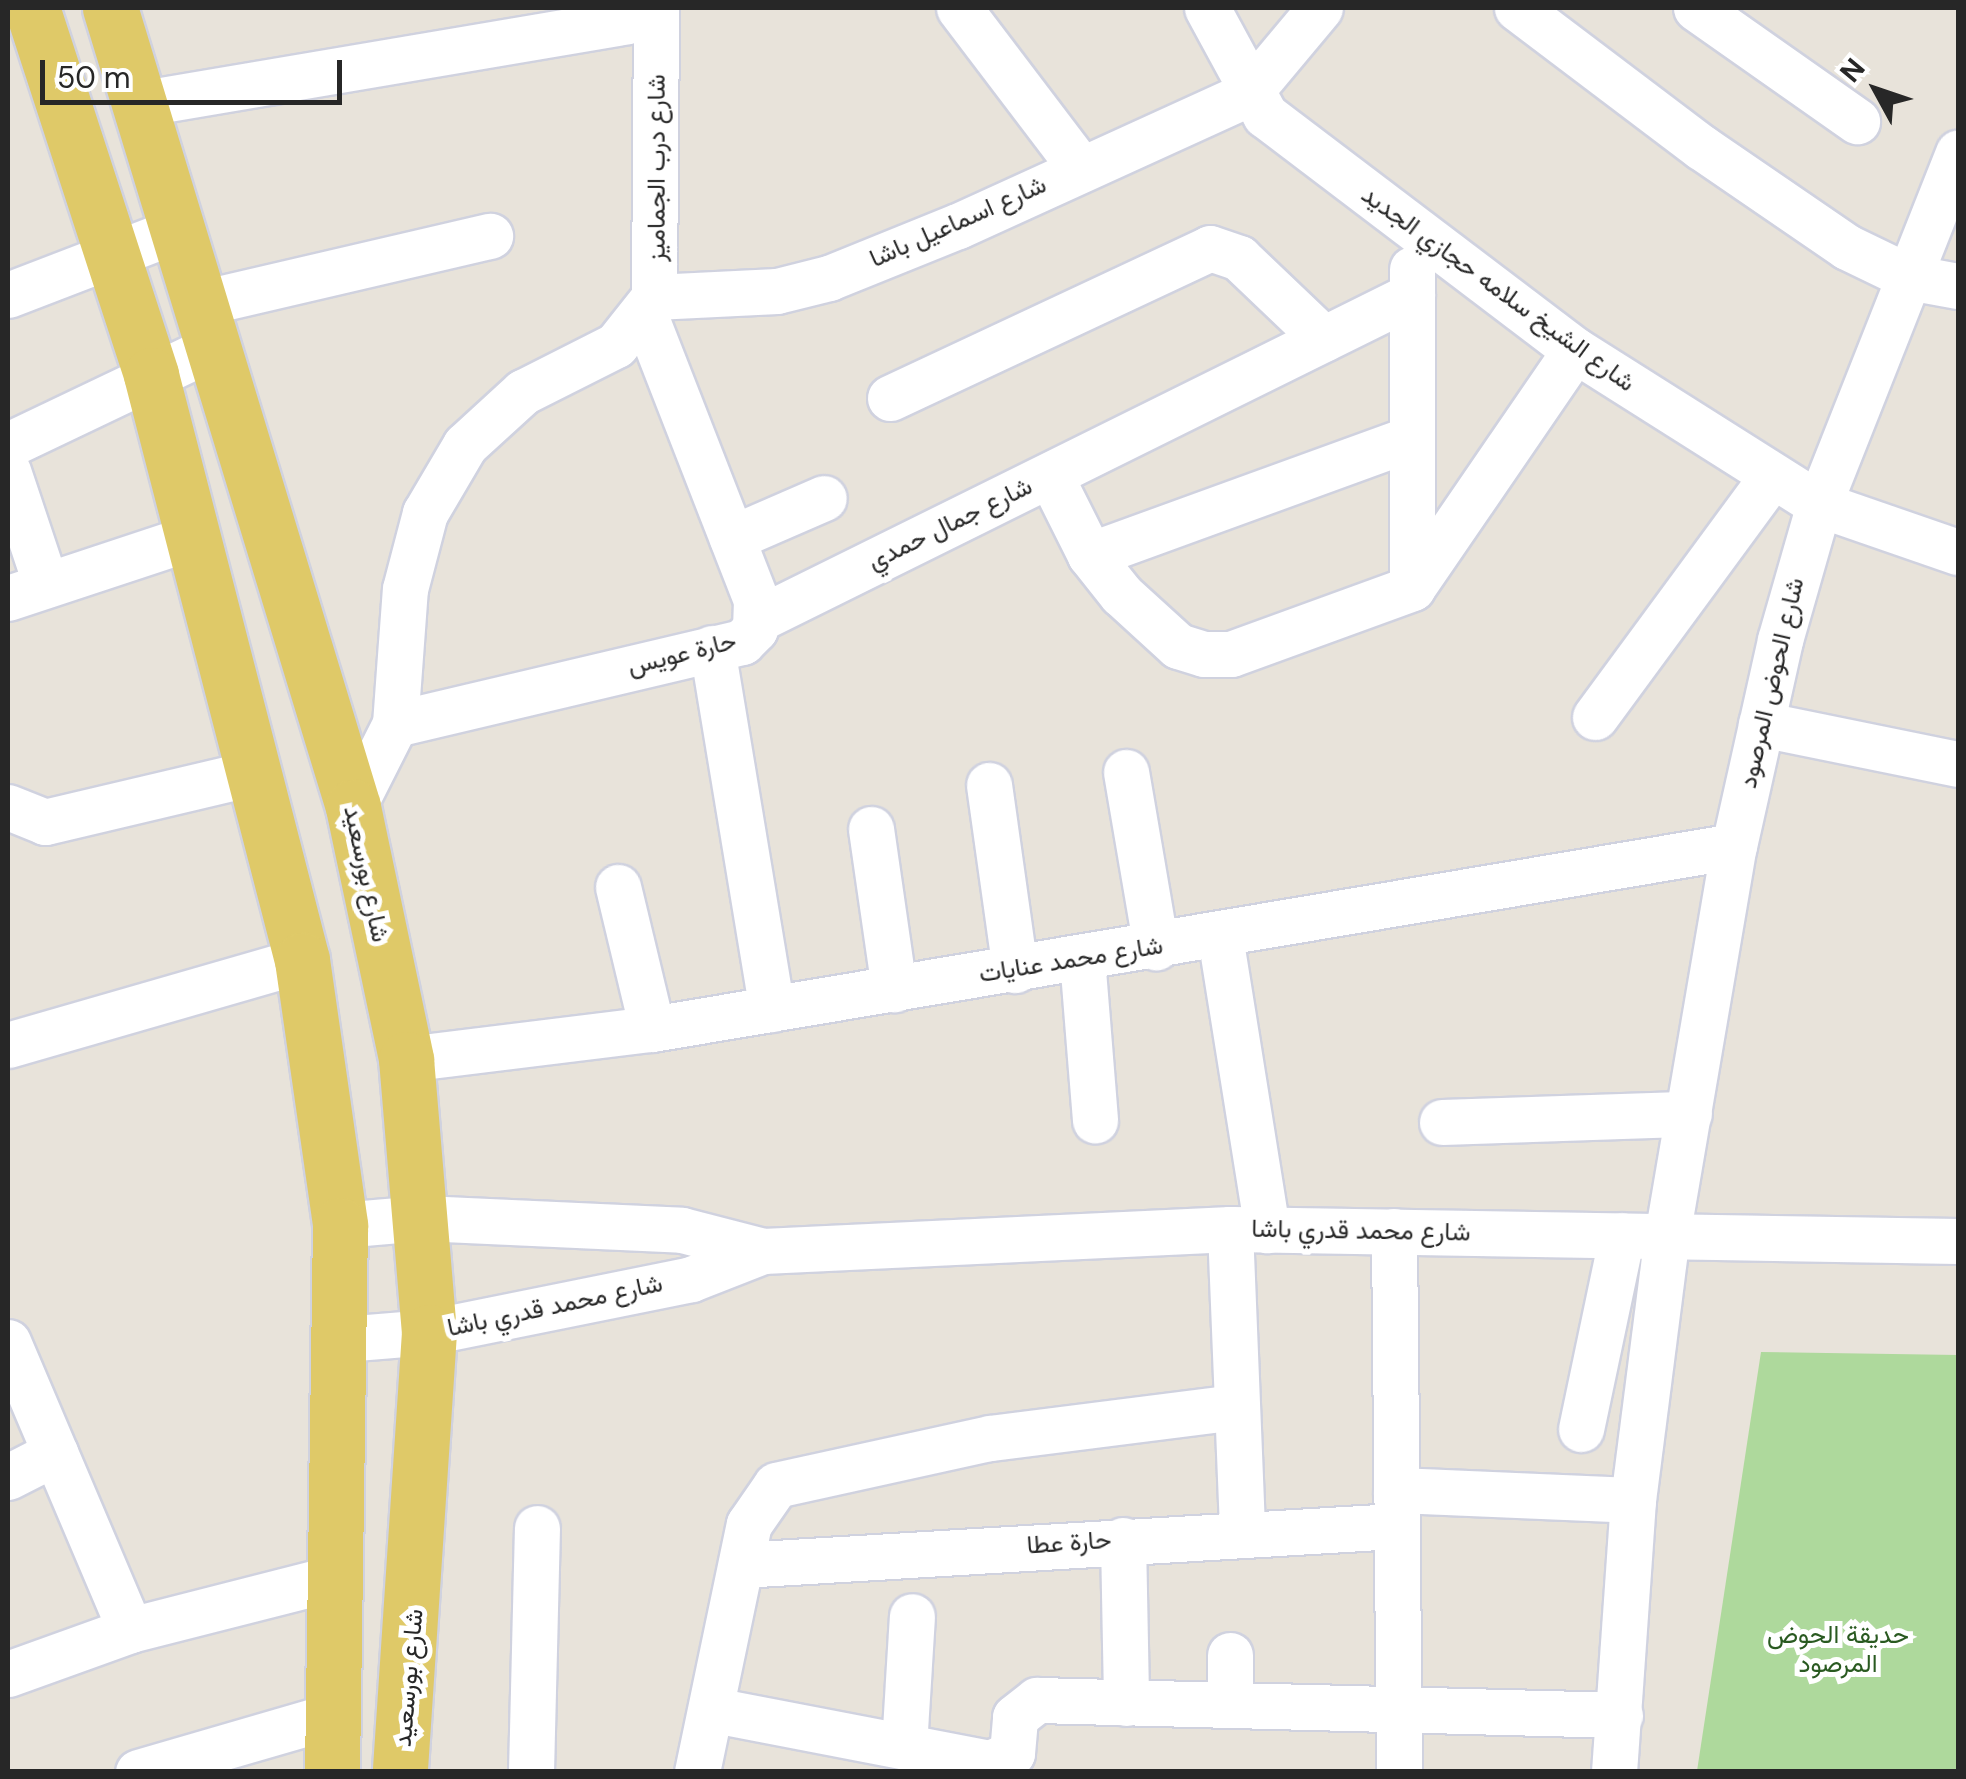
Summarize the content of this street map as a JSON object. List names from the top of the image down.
{
  "streets": {
    "main road": ["شارع بورسعيد"],
    "street": [
      "شارع درب الجماميز",
      "شارع اسماعيل باشا",
      "شارع الشيخ سلامه حجازي الجديد",
      "شارع جمال حمدي",
      "حارة عويس",
      "شارع الحوض المرصود",
      "شارع محمد عنايات",
      "شارع محمد قدري باشا",
      "حارة عطا"
    ]
  },
  "crossings": [
    ["شارع درب الجماميز", "شارع اسماعيل باشا"],
    ["شارع درب الجماميز", "حارة عويس"],
    ["شارع اسماعيل باشا", "شارع الشيخ سلامه حجازي الجديد"],
    ["شارع اسماعيل باشا", "حارة عويس"],
    ["شارع الشيخ سلامه حجازي الجديد", "شارع الحوض المرصود"],
    ["شارع جمال حمدي", "حارة عويس"],
    ["شارع الحوض المرصود", "شارع محمد عنايات"],
    ["شارع الحوض المرصود", "شارع محمد قدري باشا"],
    ["شارع الحوض المرصود", "حارة عطا"],
    ["شارع بورسعيد", "شارع محمد عنايات"],
    ["شارع بورسعيد", "شارع محمد قدري باشا"]
  ],
  "parks": ["حديقة الحوض المرصود"],
  "scale_bar": "50 m",
  "north": "top left"
}
